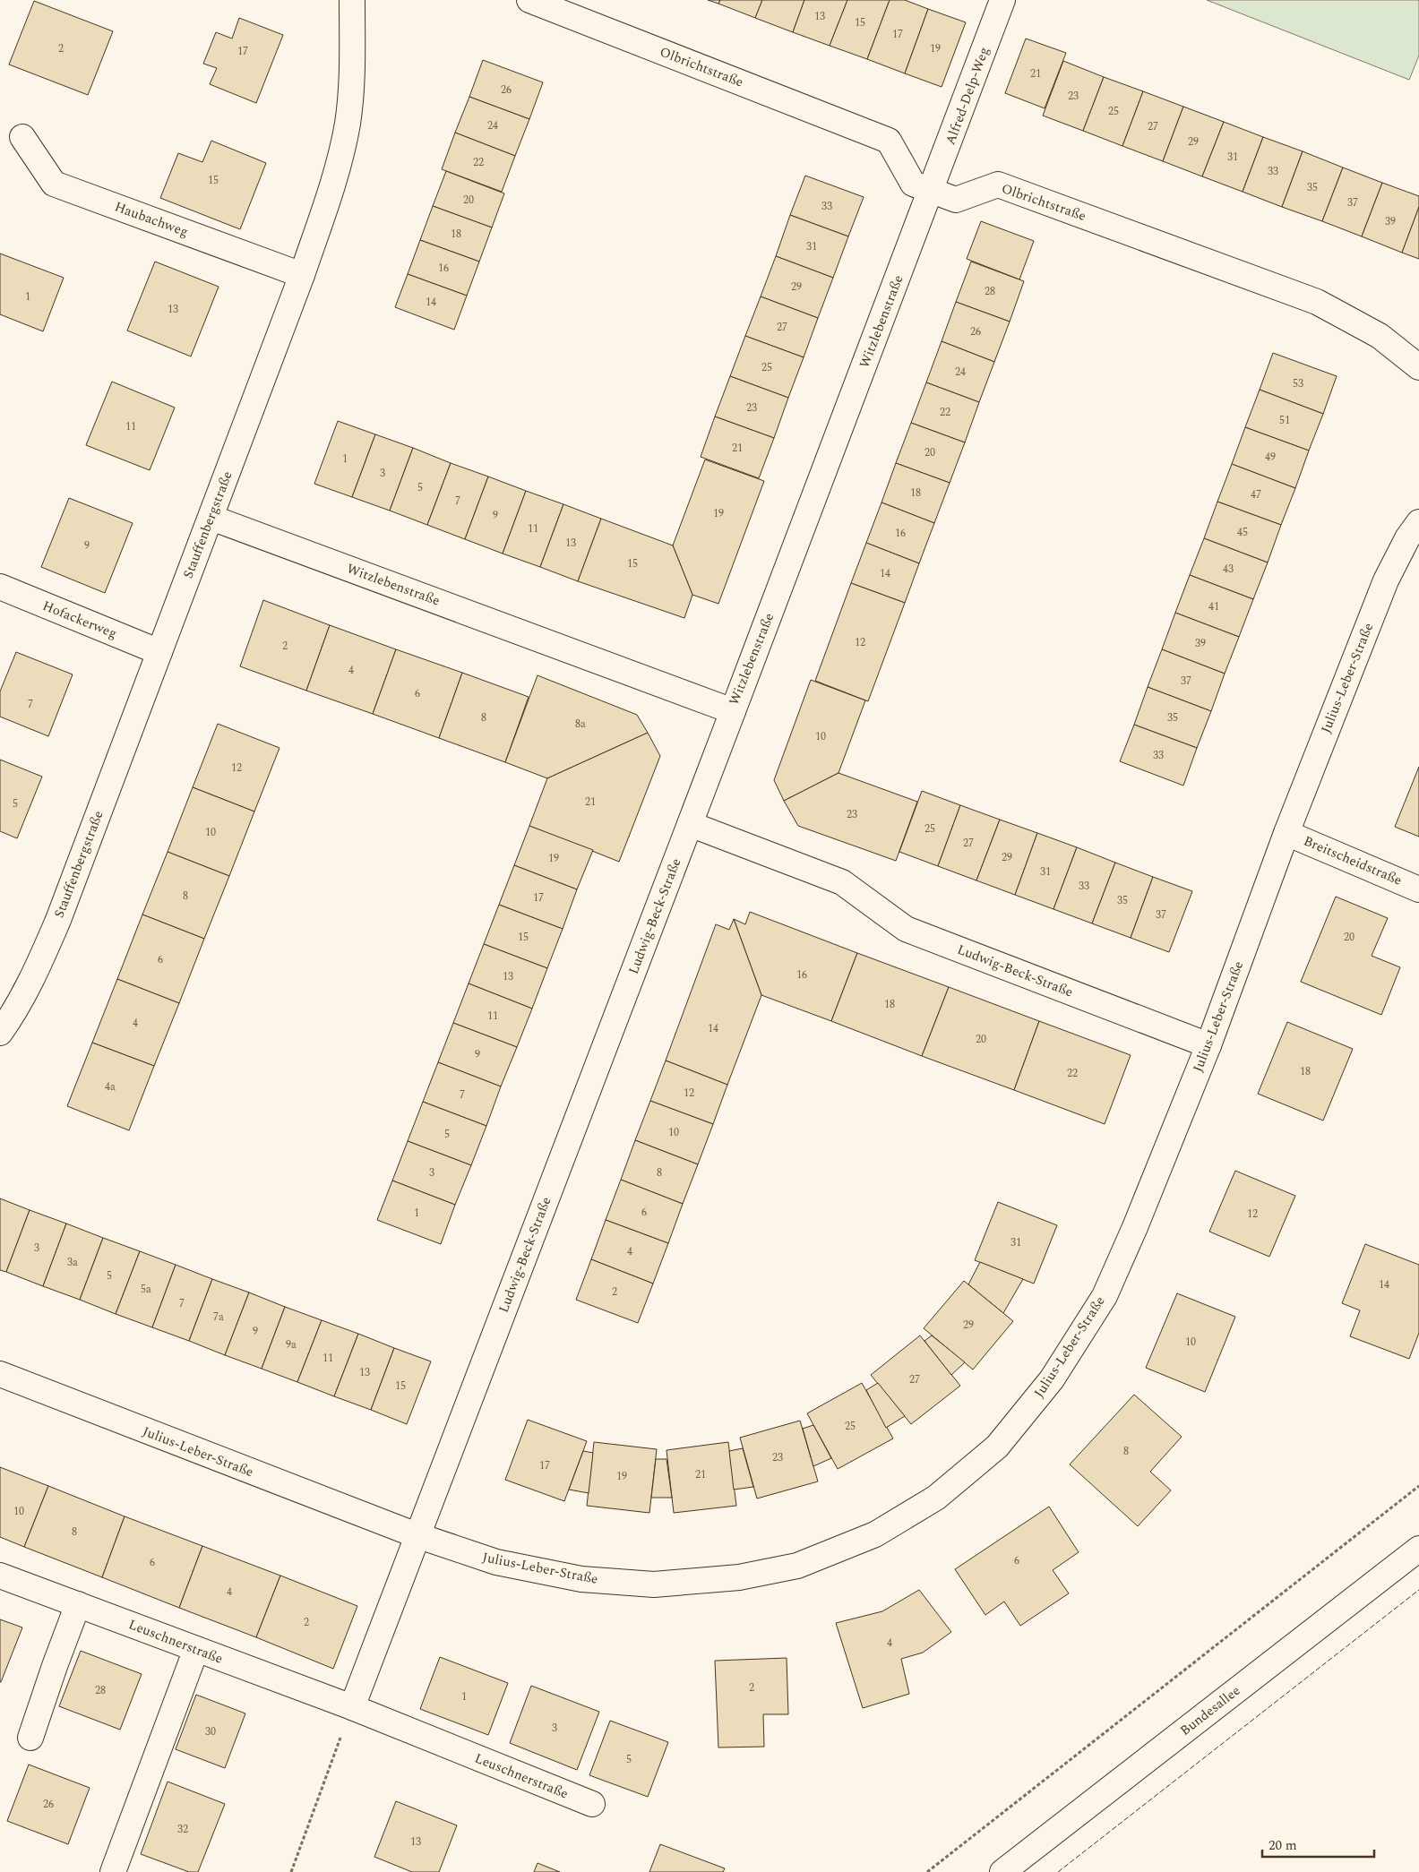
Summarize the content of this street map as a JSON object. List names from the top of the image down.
{
  "streets": {
    "street": [
      "Olbrichtstraße",
      "Alfred-Delp-Weg",
      "Haubachweg",
      "Witzlebenstraße",
      "Stauffenbergstraße",
      "Hofackerweg",
      "Julius-Leber-Straße",
      "Breitscheidstraße",
      "Ludwig-Beck-Straße",
      "Leuschnerstraße",
      "Bundesallee"
    ]
  },
  "crossings": [
    ["Olbrichtstraße", "Alfred-Delp-Weg"],
    ["Olbrichtstraße", "Witzlebenstraße"],
    ["Alfred-Delp-Weg", "Witzlebenstraße"],
    ["Haubachweg", "Stauffenbergstraße"],
    ["Witzlebenstraße", "Stauffenbergstraße"],
    ["Stauffenbergstraße", "Hofackerweg"],
    ["Julius-Leber-Straße", "Breitscheidstraße"],
    ["Julius-Leber-Straße", "Ludwig-Beck-Straße"]
  ],
  "house_numbers": [
    "13",
    "15",
    "17",
    "2",
    "19",
    "17",
    "21",
    "26",
    "23",
    "25",
    "24",
    "27",
    "29",
    "31",
    "22",
    "33",
    "15",
    "35",
    "20",
    "37",
    "33",
    "39",
    "18",
    "31",
    "16",
    "29",
    "28",
    "1",
    "14",
    "13",
    "27",
    "26",
    "25",
    "24",
    "53",
    "23",
    "22",
    "51",
    "11",
    "21",
    "20",
    "49",
    "1",
    "3",
    "5",
    "18",
    "47",
    "7",
    "19",
    "9",
    "11",
    "45",
    "16",
    "13",
    "9",
    "15",
    "43",
    "14",
    "41",
    "12",
    "39",
    "2",
    "4",
    "37",
    "6",
    "7",
    "8",
    "35",
    "8a",
    "10",
    "33",
    "12",
    "21",
    "5",
    "23",
    "25",
    "10",
    "27",
    "29",
    "19",
    "31",
    "33",
    "8",
    "17",
    "35",
    "37",
    "15",
    "20",
    "6",
    "16",
    "13",
    "18",
    "11",
    "4",
    "14",
    "20",
    "9",
    "18",
    "22",
    "4a",
    "12",
    "7",
    "10",
    "5",
    "3",
    "8",
    "6",
    "1",
    "12",
    "31",
    "3",
    "4",
    "3a",
    "5",
    "14",
    "5a",
    "2",
    "7",
    "7a",
    "29",
    "9",
    "10",
    "9a",
    "11",
    "13",
    "27",
    "15",
    "25",
    "8",
    "23",
    "17",
    "21",
    "19",
    "10",
    "8",
    "6",
    "6",
    "4",
    "2",
    "4",
    "2",
    "28",
    "1",
    "3",
    "30",
    "5",
    "26",
    "32",
    "13"
  ],
  "scale_bar": "20 m"
}
